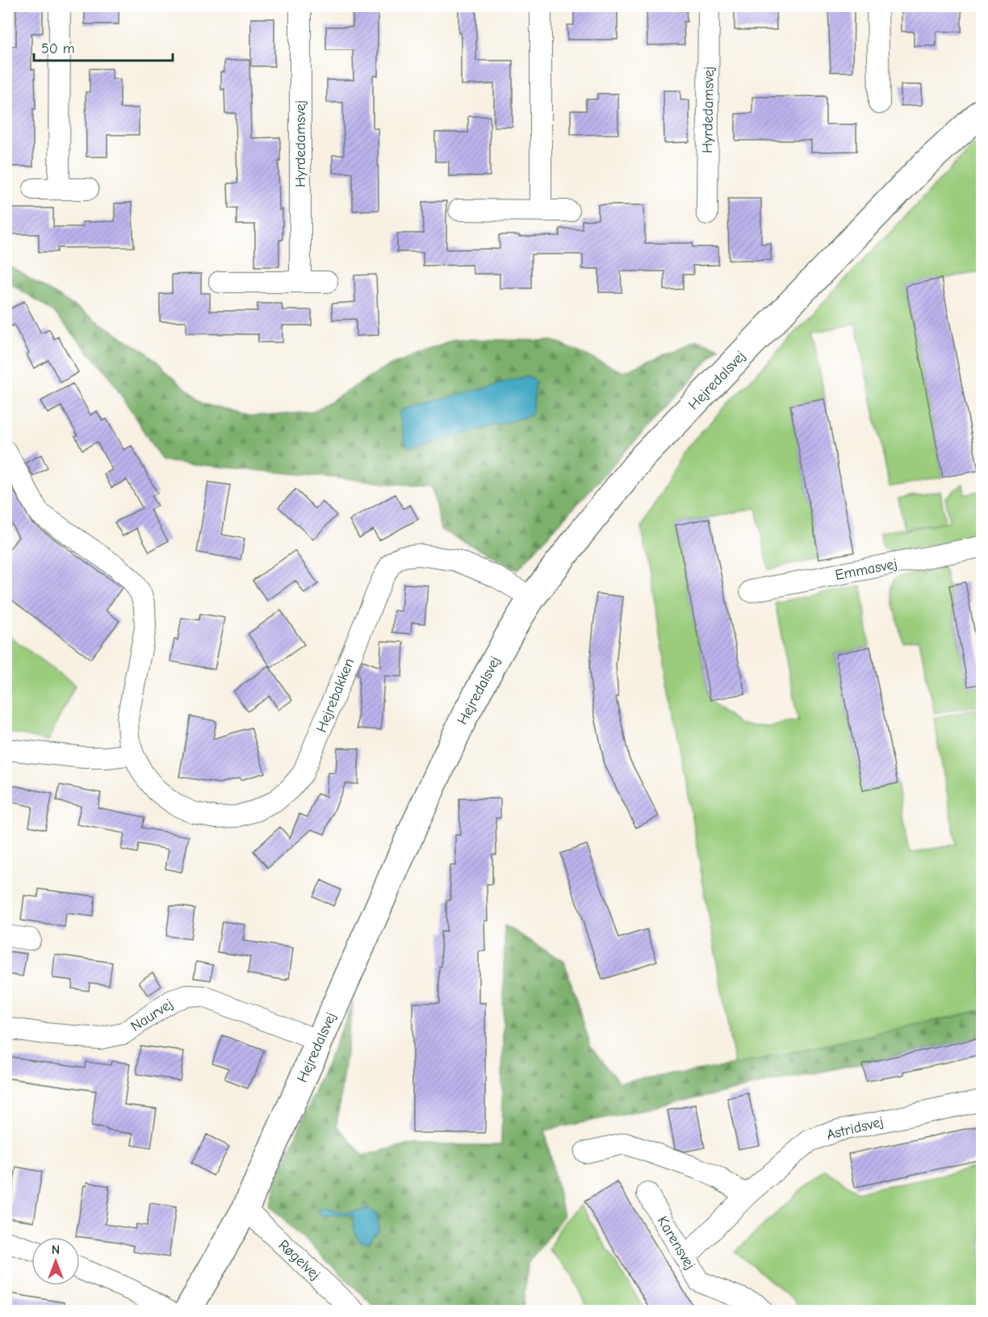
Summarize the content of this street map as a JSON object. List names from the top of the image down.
{
  "streets": {
    "street": [
      "Hyrdedamsvej",
      "Hejredalsvej",
      "Emmasvej",
      "Hejrebakken",
      "Naurvej",
      "Astridsvej",
      "Karensvej",
      "Røgelvej"
    ]
  },
  "crossings": [
    ["Hejredalsvej", "Hejrebakken"],
    ["Hejredalsvej", "Naurvej"],
    ["Hejredalsvej", "Røgelvej"],
    ["Astridsvej", "Karensvej"]
  ],
  "scale_bar": "50 m",
  "north": "top"
}
